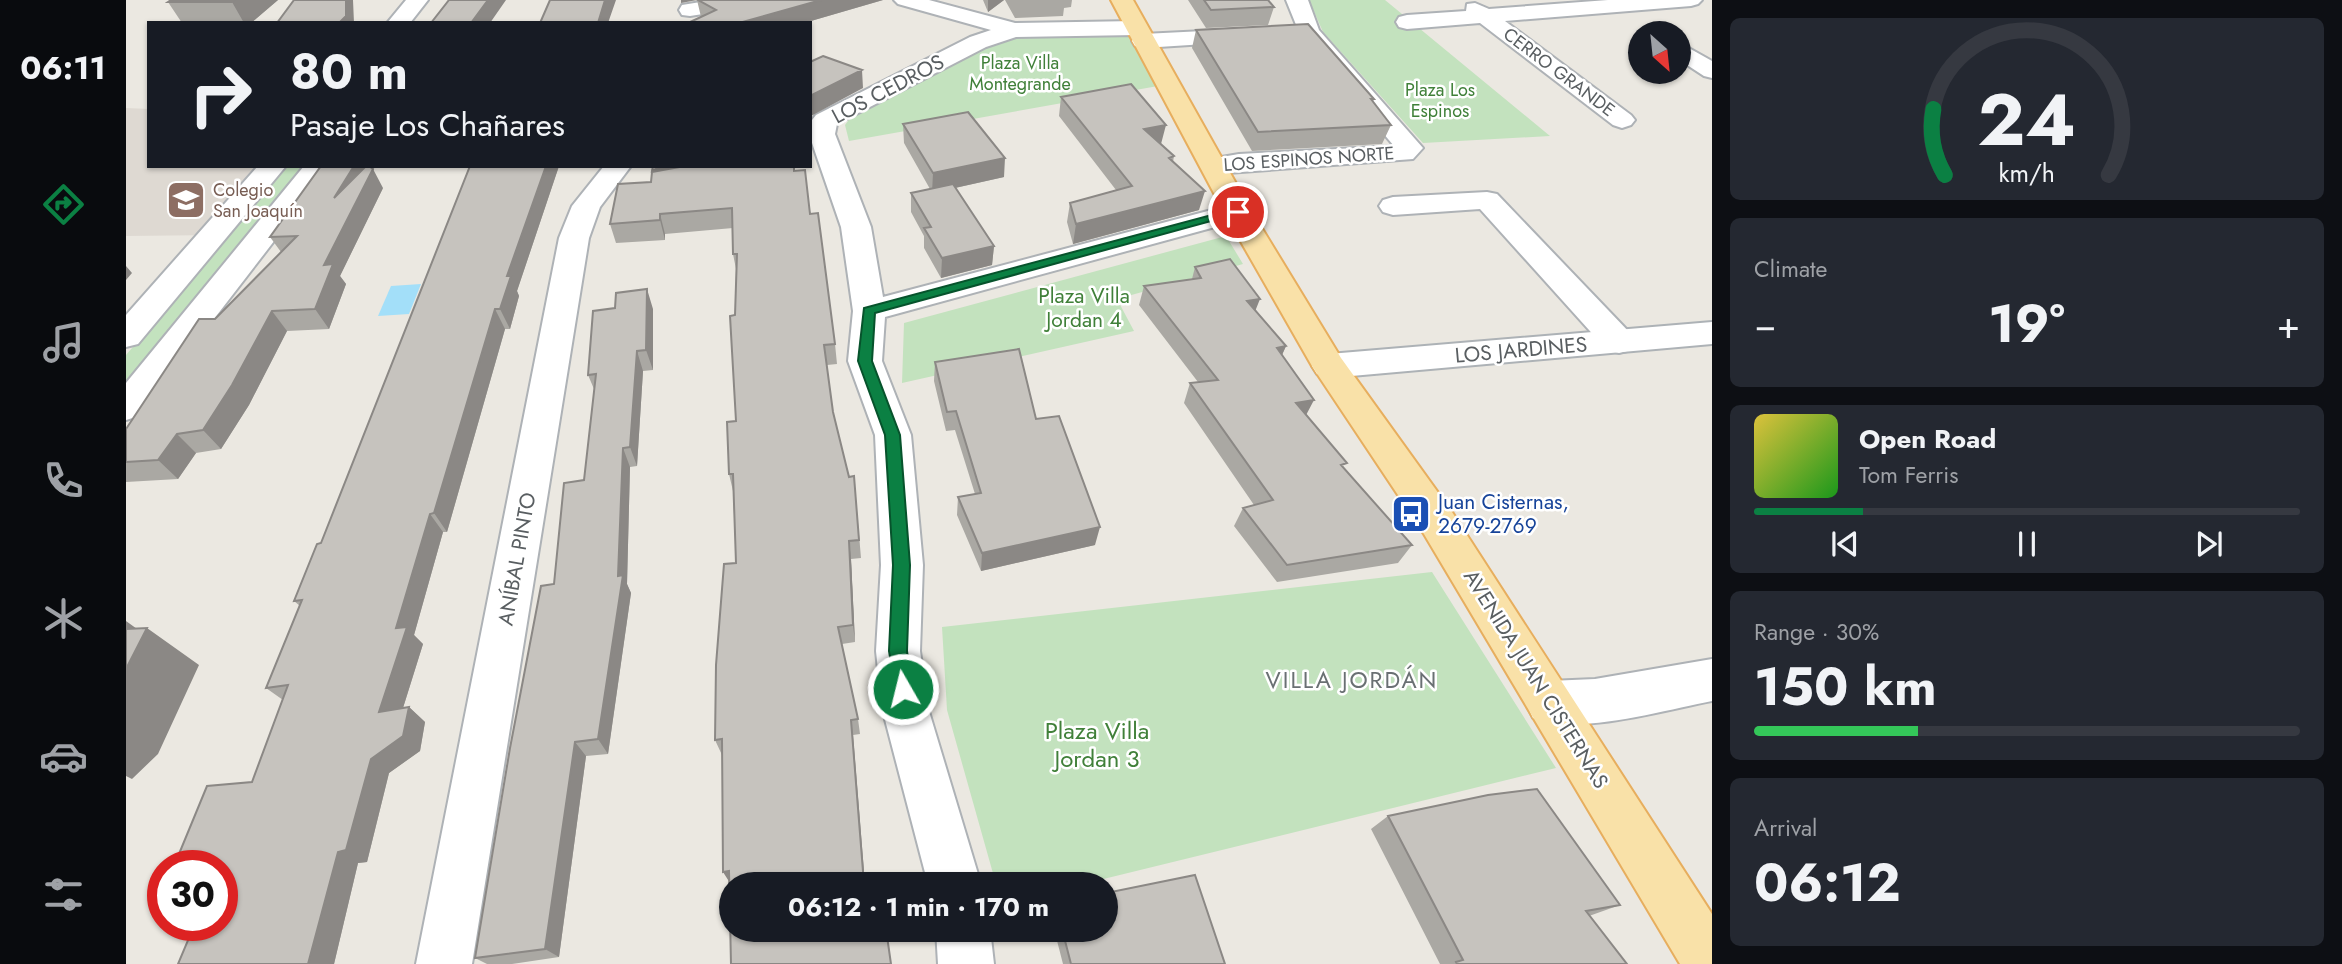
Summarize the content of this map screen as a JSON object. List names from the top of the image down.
{
  "streets": {
    "main road": ["AVENIDA JUAN CISTERNAS"],
    "street": [
      "CERRO GRANDE",
      "LOS CEDROS",
      "LOS ESPINOS NORTE",
      "LOS JARDINES",
      "ANÍBAL PINTO"
    ]
  },
  "crossings": [
    ["LOS ESPINOS NORTE", "AVENIDA JUAN CISTERNAS"],
    ["LOS JARDINES", "AVENIDA JUAN CISTERNAS"]
  ],
  "districts": ["VILLA JORDÁN"],
  "parks": [
    "Plaza Villa Montegrande",
    "Plaza Los Espinos",
    "Plaza Villa Jordan 4",
    "Plaza Villa Jordan 3"
  ],
  "places": {
    "school or university": ["Colegio San Joaquín"],
    "bus stop": ["Juan Cisternas, 2679-2769"]
  },
  "north": "bottom right",
  "page": {
    "tabs": "06:11",
    "turn": ["80 m", "Pasaje Los Chañares"],
    "tile": [
      "Climate",
      ["Range · 30%", "150 km"],
      ["Arrival", "06:12"]
    ],
    "heat": ["−", "19°", "+"],
    "song": ["Open Road", "Tom Ferris"],
    "limit": "30",
    "trip": "06:12 · 1 min · 170 m",
    "gauge": ["24", "km/h"]
  }
}
